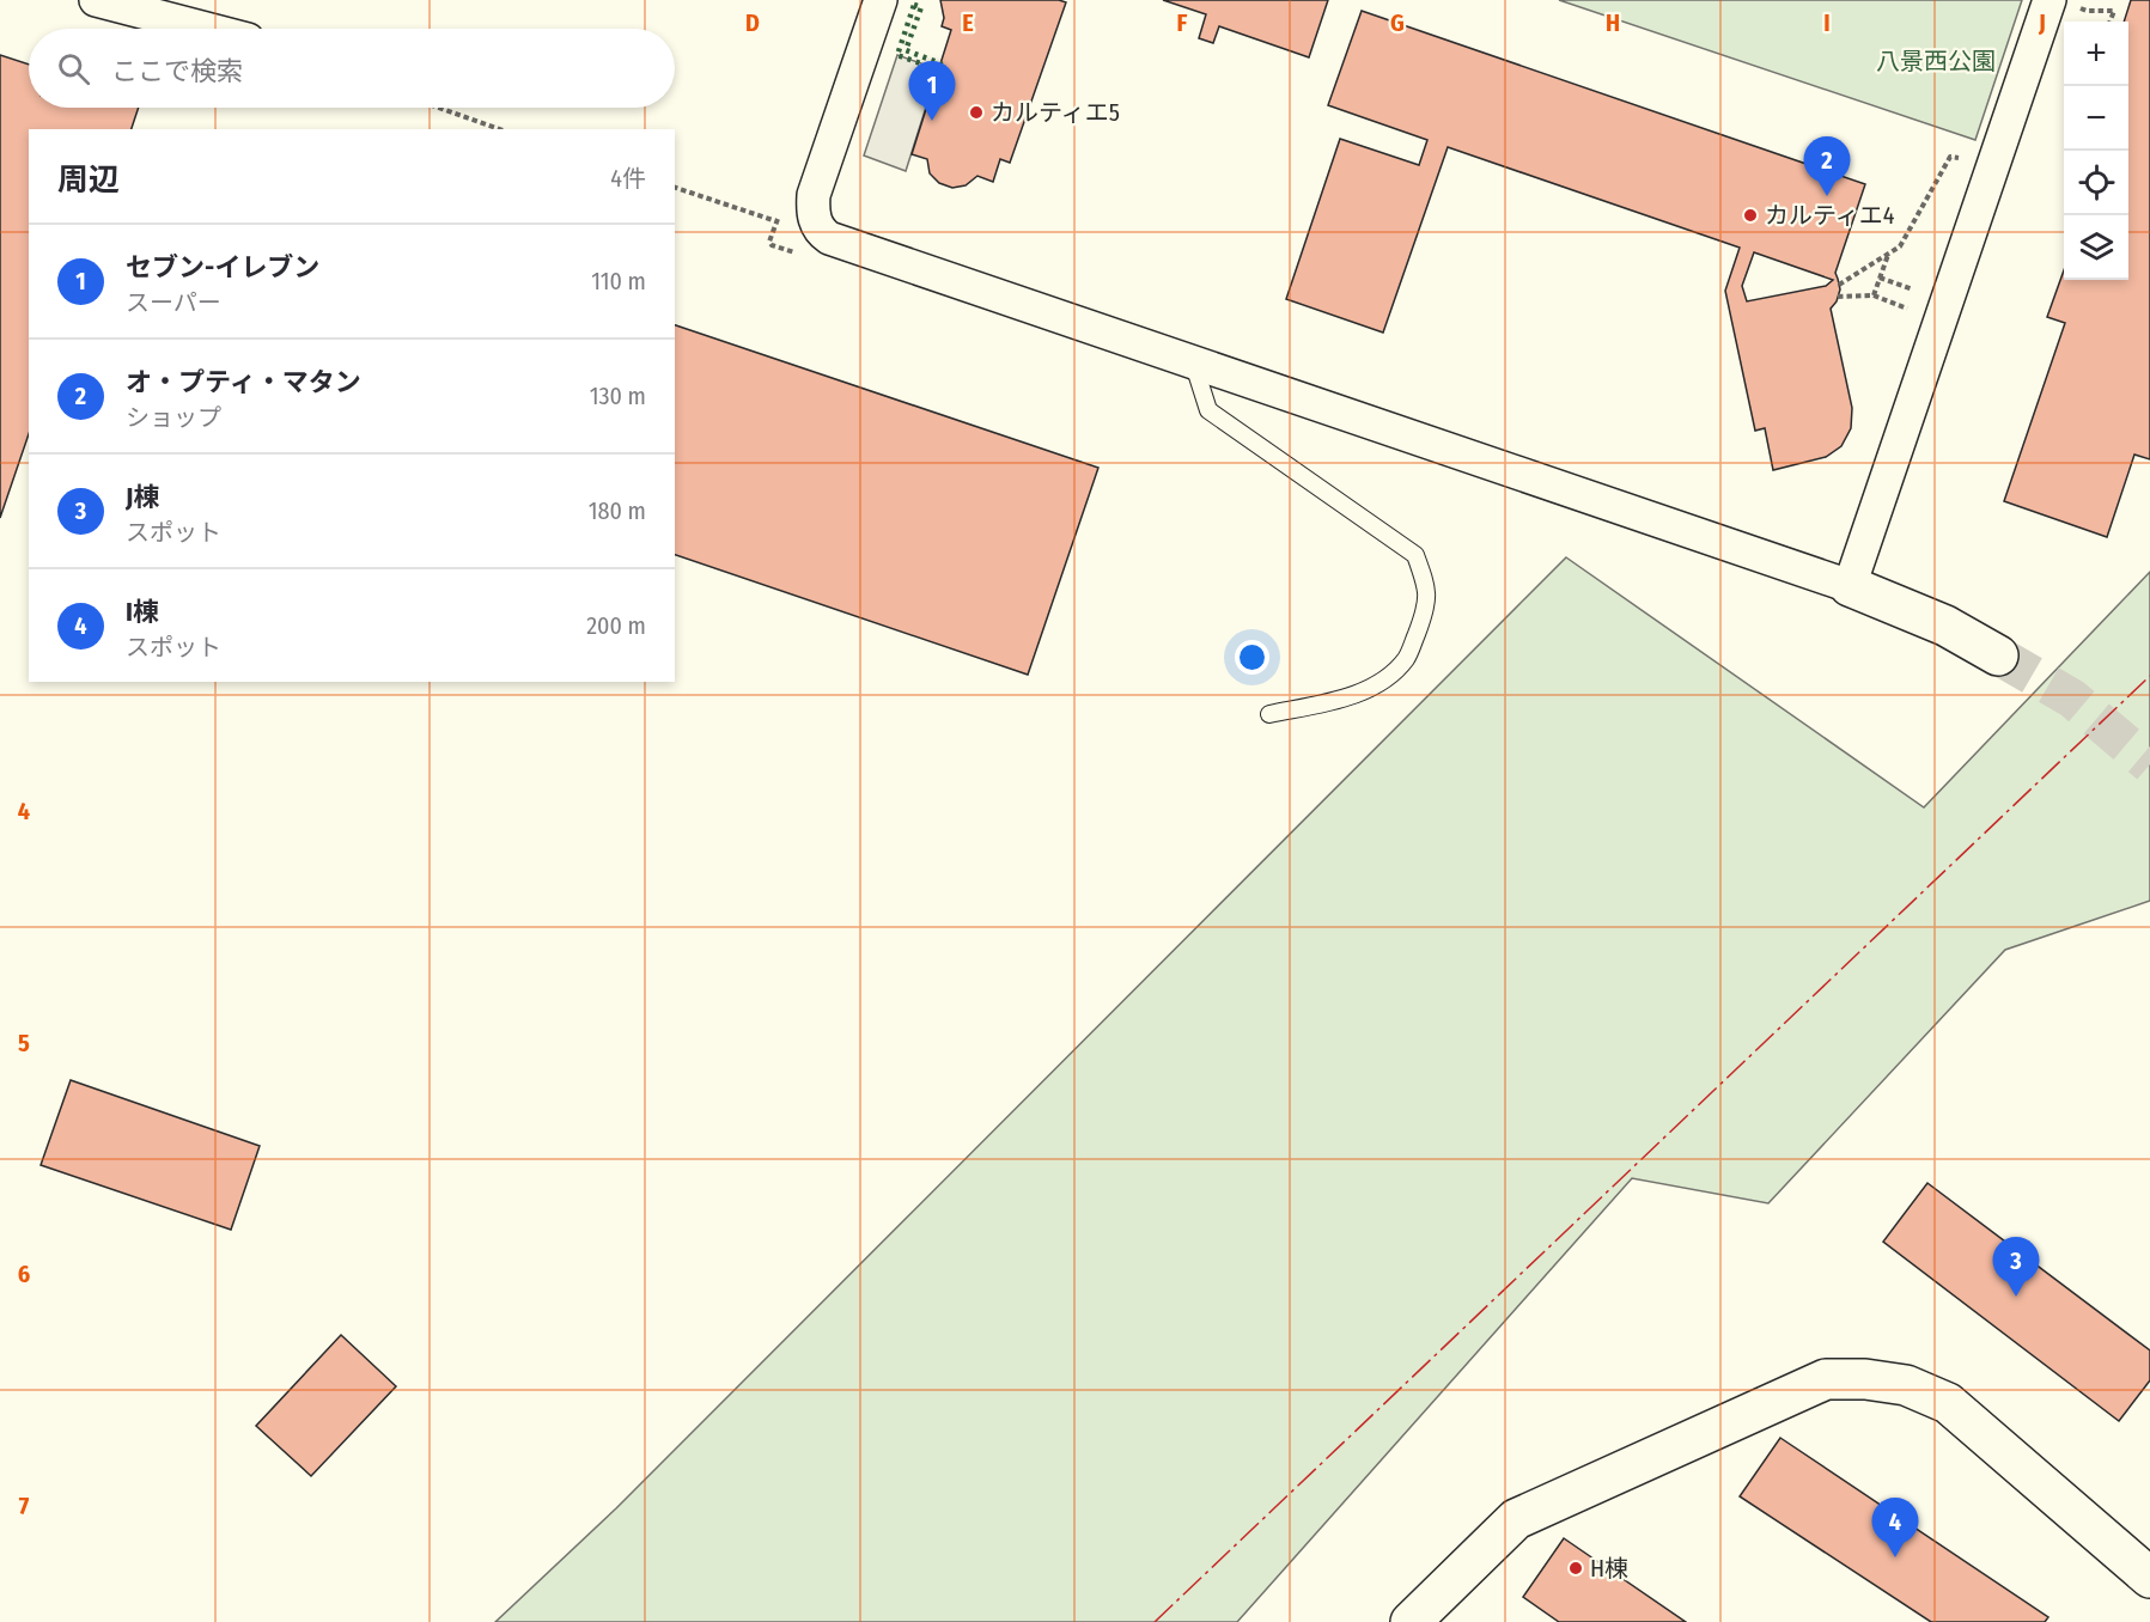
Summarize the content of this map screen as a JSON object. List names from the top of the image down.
{
  "parks": ["八景西公園"],
  "places": ["カルティエ5", "カルティエ4", "H棟"],
  "page": {
    "map_buttons": ["+", "−"],
    "search": "ここで検索",
    "pins": [
      "1",
      "2",
      "3",
      "4"
    ],
    "heading": ["周辺", "4件"],
    "list": [
      {
        "mark": "1",
        "name": "セブン-イレブン",
        "note": "スーパー",
        "value": "110 m"
      },
      {
        "mark": "2",
        "name": "オ・プティ・マタン",
        "note": "ショップ",
        "value": "130 m"
      },
      {
        "mark": "3",
        "name": "J棟",
        "note": "スポット",
        "value": "180 m"
      },
      {
        "mark": "4",
        "name": "I棟",
        "note": "スポット",
        "value": "200 m"
      }
    ]
  },
  "grid": {
    "columns": [
      "D",
      "E",
      "F",
      "G",
      "H",
      "I",
      "J"
    ],
    "rows": [
      "4",
      "5",
      "6",
      "7"
    ]
  }
}
